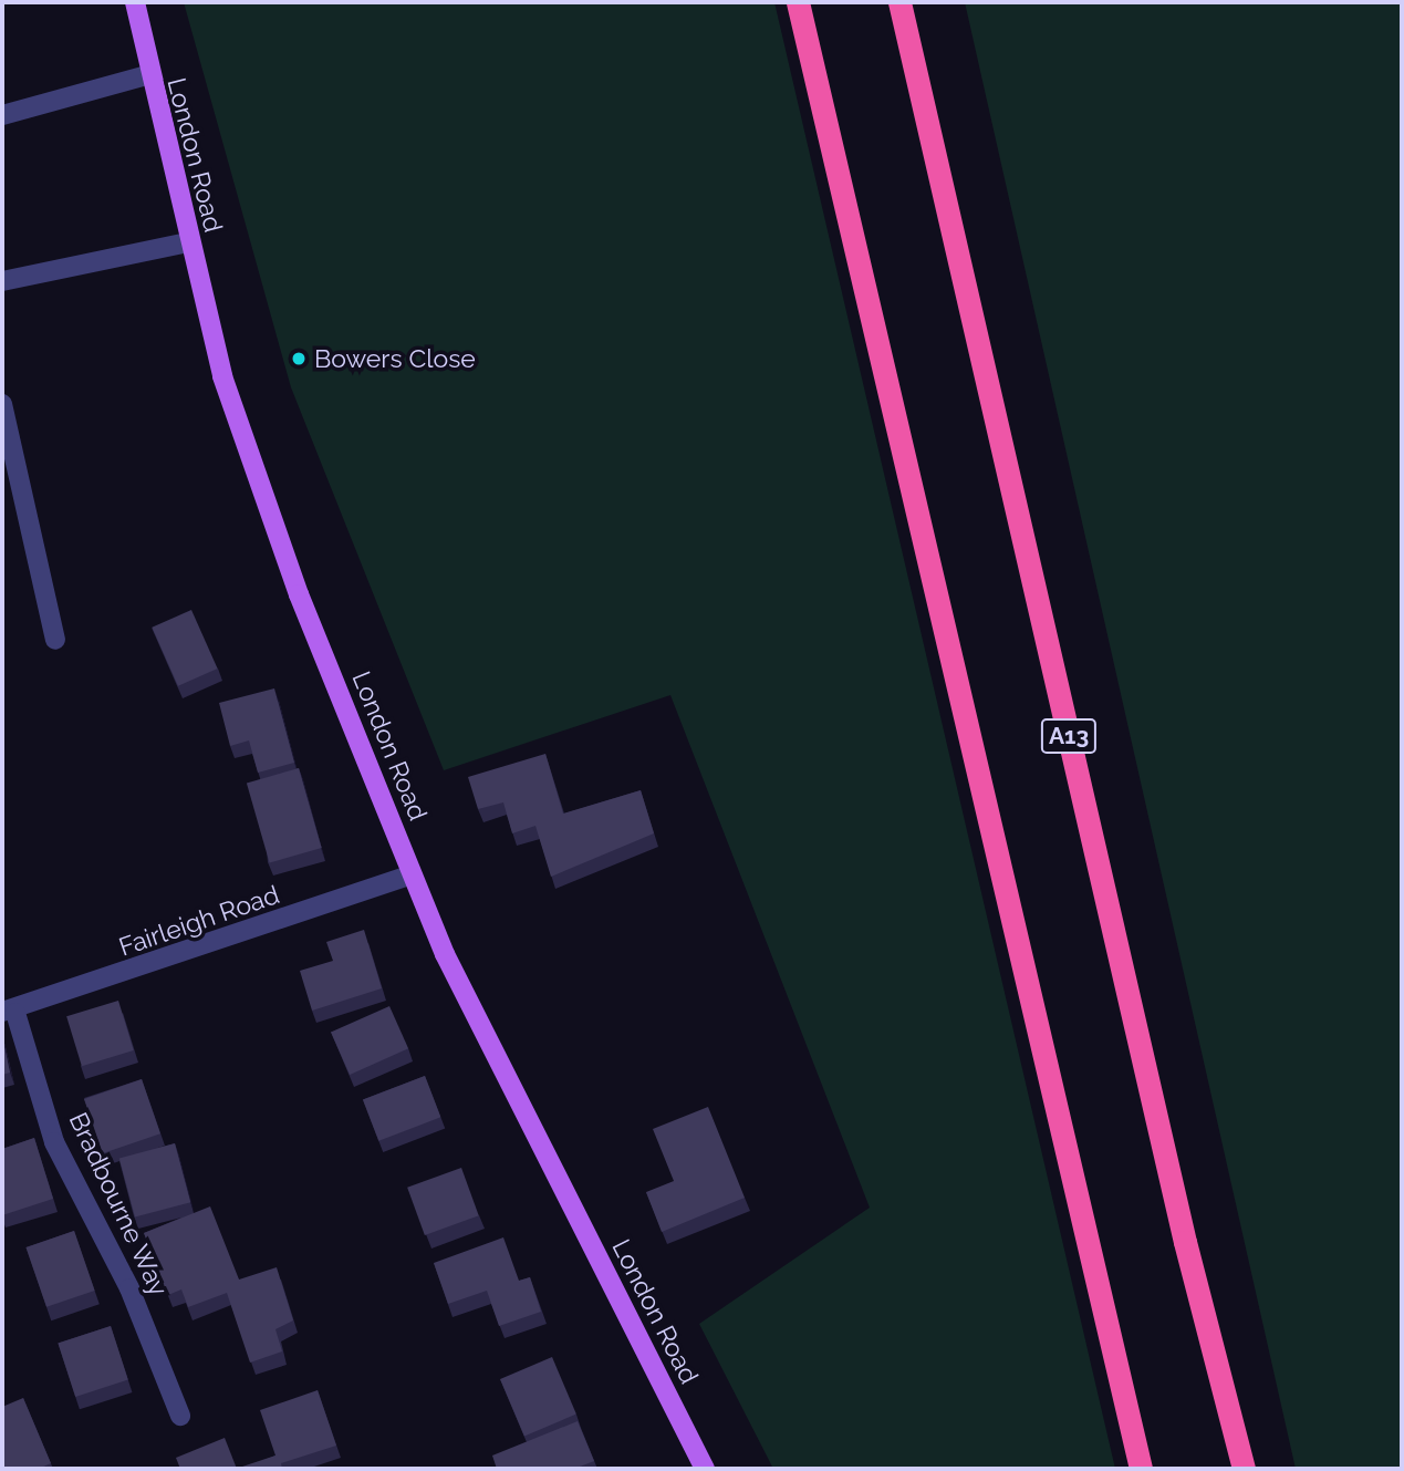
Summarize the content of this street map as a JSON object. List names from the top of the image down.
{
  "streets": {
    "highway": ["A13"],
    "main road": ["London Road"],
    "street": ["Fairleigh Road", "Bradbourne Way"]
  },
  "crossings": [
    ["London Road", "Fairleigh Road"],
    ["Fairleigh Road", "Bradbourne Way"]
  ],
  "places": ["Bowers Close"]
}
